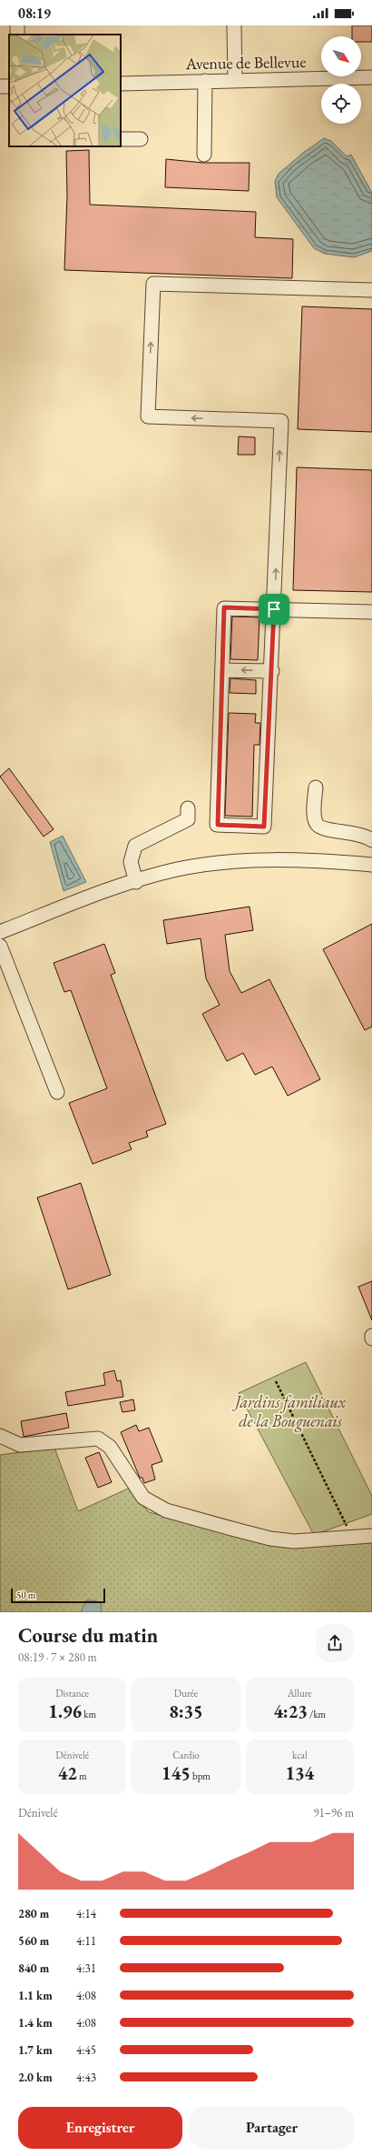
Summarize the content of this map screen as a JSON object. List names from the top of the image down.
{
  "streets": {
    "street": ["Avenue de Bellevue"]
  },
  "parks": ["Jardins familiaux de la Bouguenais"],
  "scale_bar": "50 m",
  "north": "bottom right",
  "page": {
    "status": "08:19",
    "scale": "50 m",
    "heading": ["Course du matin", "08:19 · 7 × 280 m"],
    "stats": [
      ["Distance", "1.96 km"],
      ["Durée", "8:35"],
      ["Allure", "4:23 /km"],
      ["Dénivelé", "42 m"],
      ["Cardio", "145 bpm"],
      ["kcal", "134"]
    ],
    "chart": ["Dénivelé", "91–96 m"],
    "list": [
      {
        "name": "280 m",
        "note": "4:14"
      },
      {
        "name": "560 m",
        "note": "4:11"
      },
      {
        "name": "840 m",
        "note": "4:31"
      },
      {
        "name": "1.1 km",
        "note": "4:08"
      },
      {
        "name": "1.4 km",
        "note": "4:08"
      },
      {
        "name": "1.7 km",
        "note": "4:45"
      },
      {
        "name": "2.0 km",
        "note": "4:43"
      }
    ],
    "buttons": ["Enregistrer", "Partager"]
  }
}
